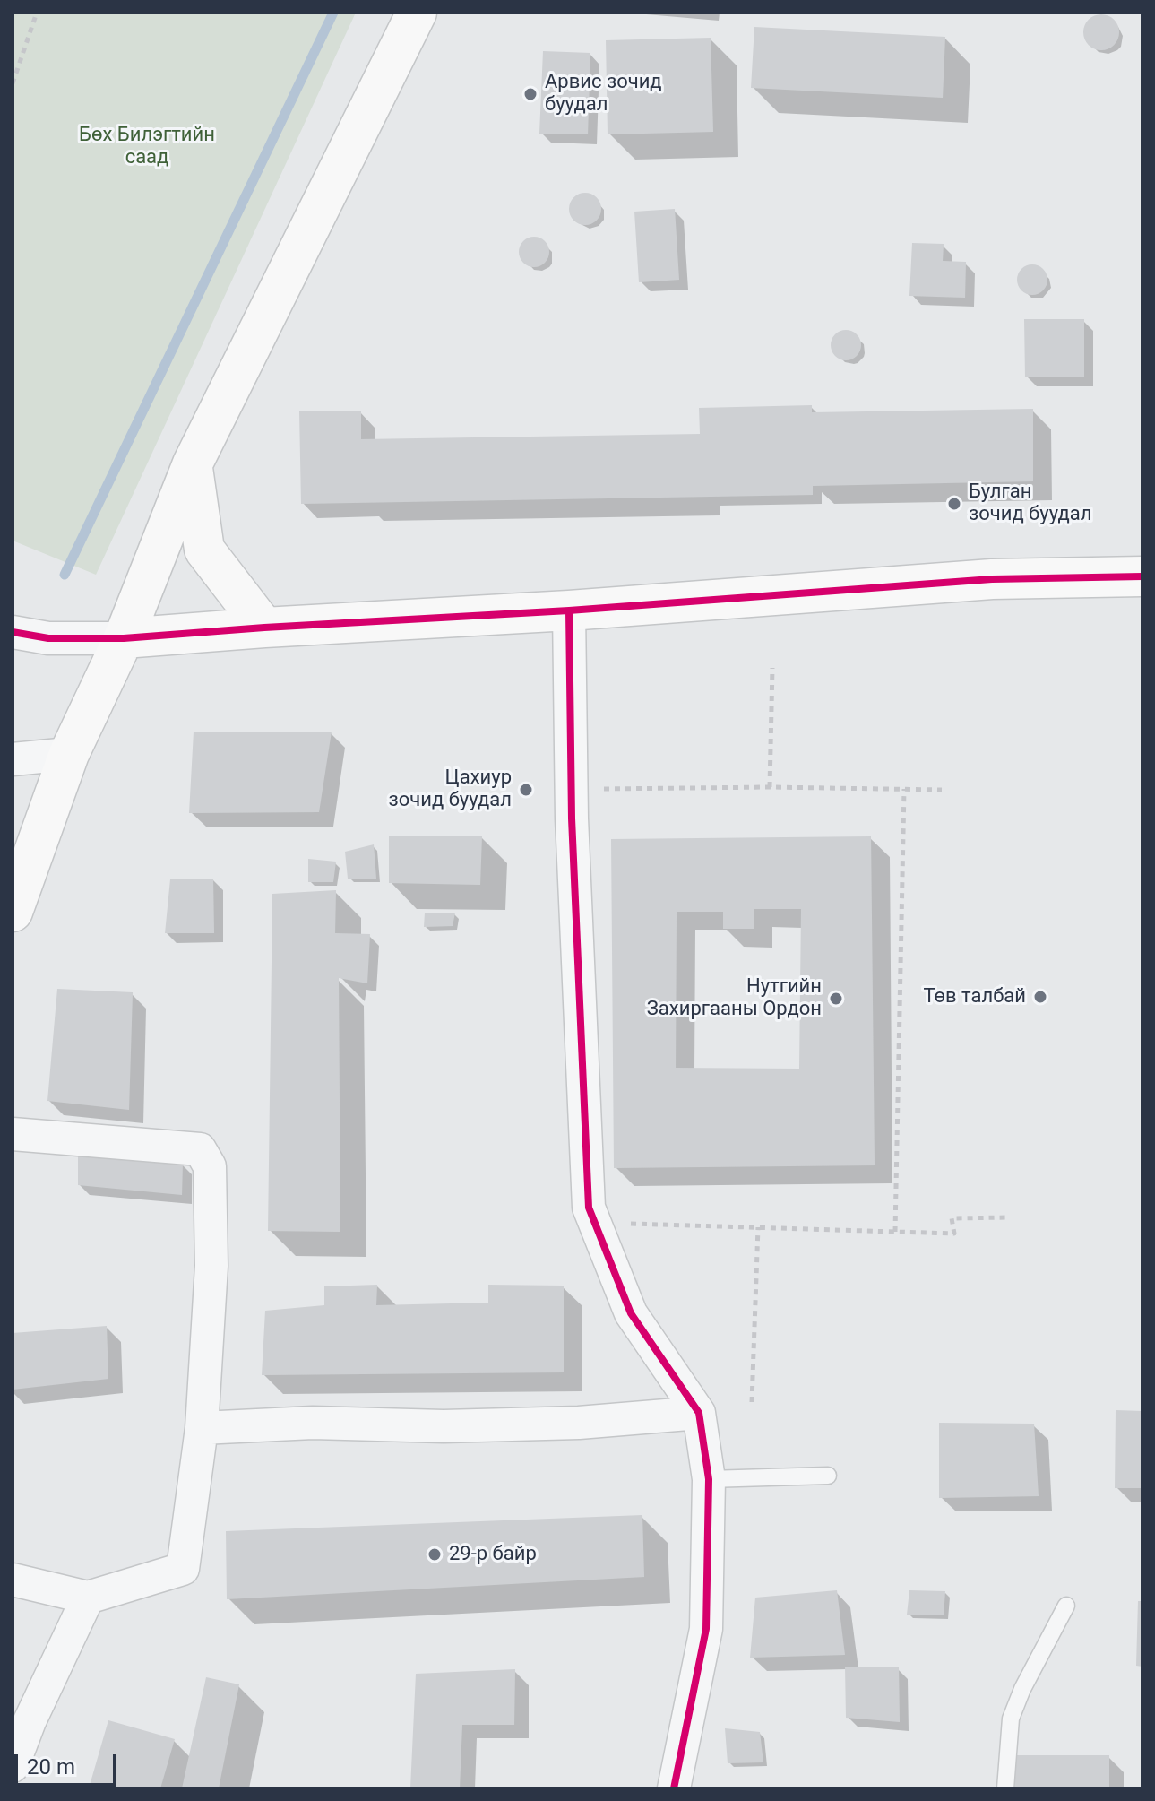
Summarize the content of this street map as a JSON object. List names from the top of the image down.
{
  "parks": ["Бөх Билэгтийн саад"],
  "places": [
    "Арвис зочид буудал",
    "Булган зочид буудал",
    "Цахиур зочид буудал",
    "Төв талбай",
    "Нутгийн Захиргааны Ордон",
    "29-р байр"
  ],
  "scale_bar": "20 m"
}
